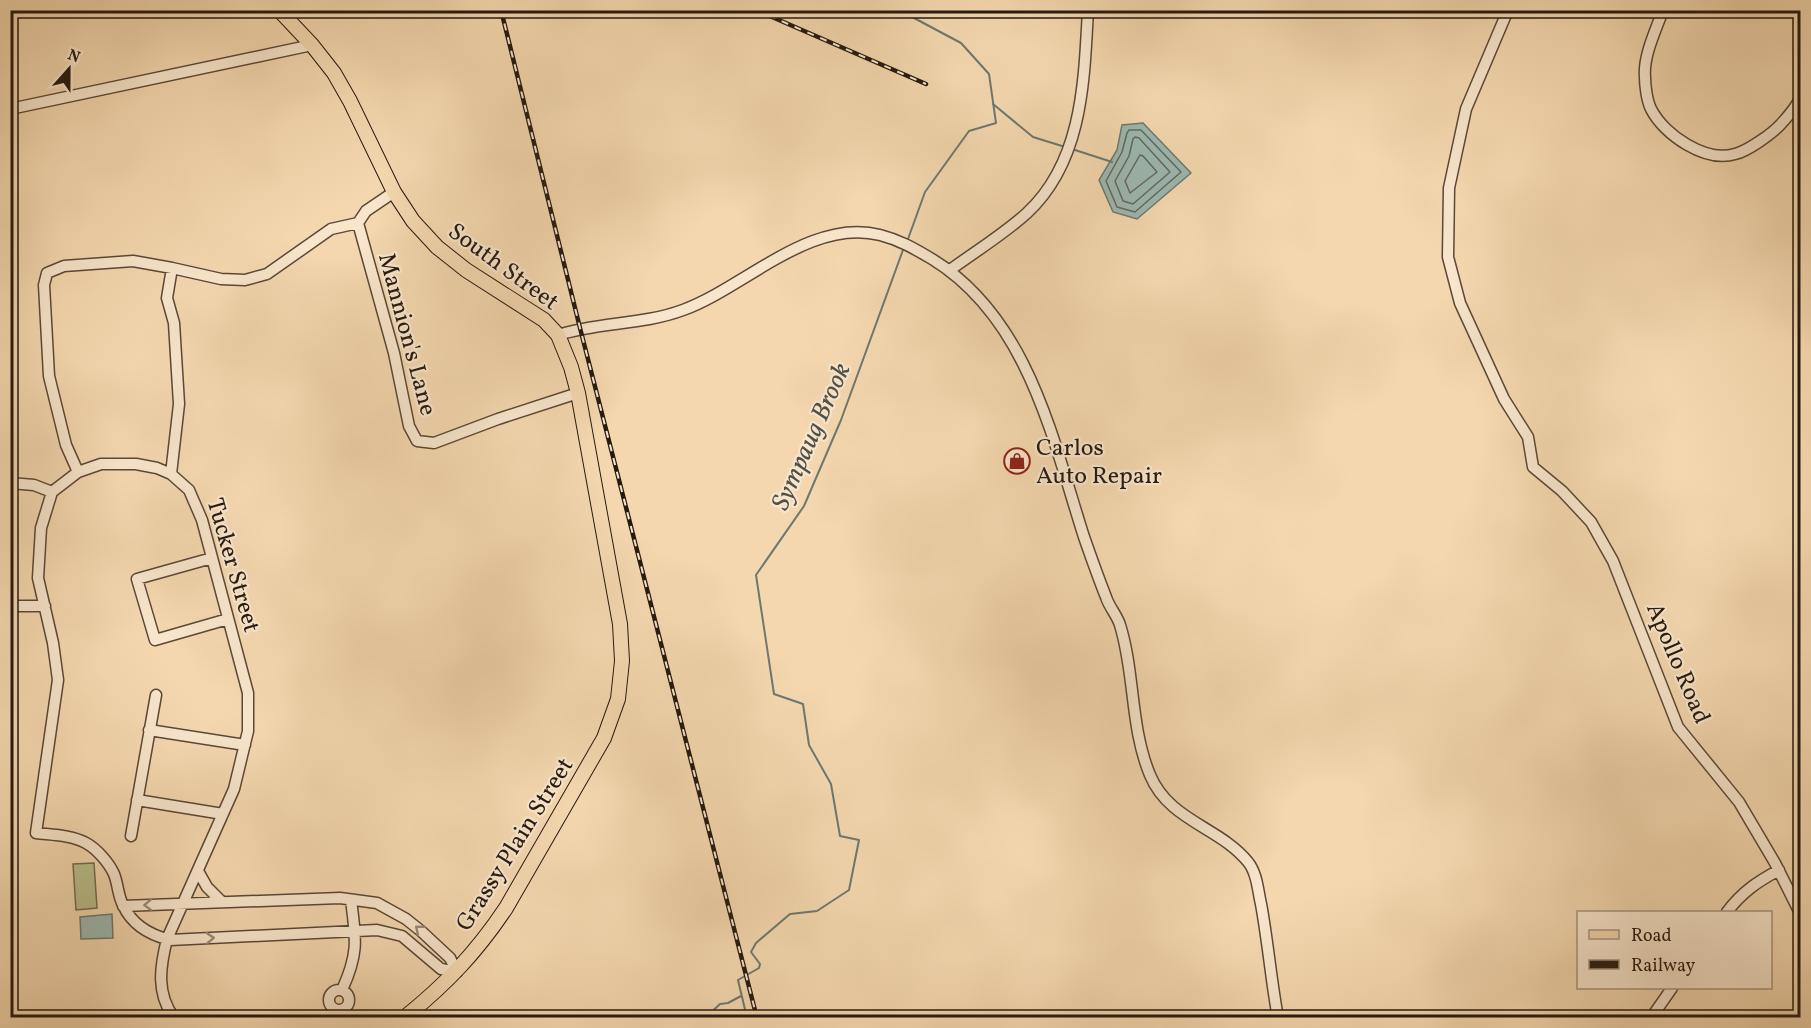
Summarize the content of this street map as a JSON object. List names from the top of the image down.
{
  "streets": {
    "main road": ["South Street", "Grassy Plain Street"],
    "street": ["Mannion's Lane", "Tucker Street", "Apollo Road"]
  },
  "crossings": [
    ["South Street", "Mannion's Lane"],
    ["South Street", "Grassy Plain Street"]
  ],
  "water": ["Sympaug Brook"],
  "places": {
    "shop": ["Carlos Auto Repair"]
  },
  "legend": ["Road", "Railway"],
  "north": "top"
}
